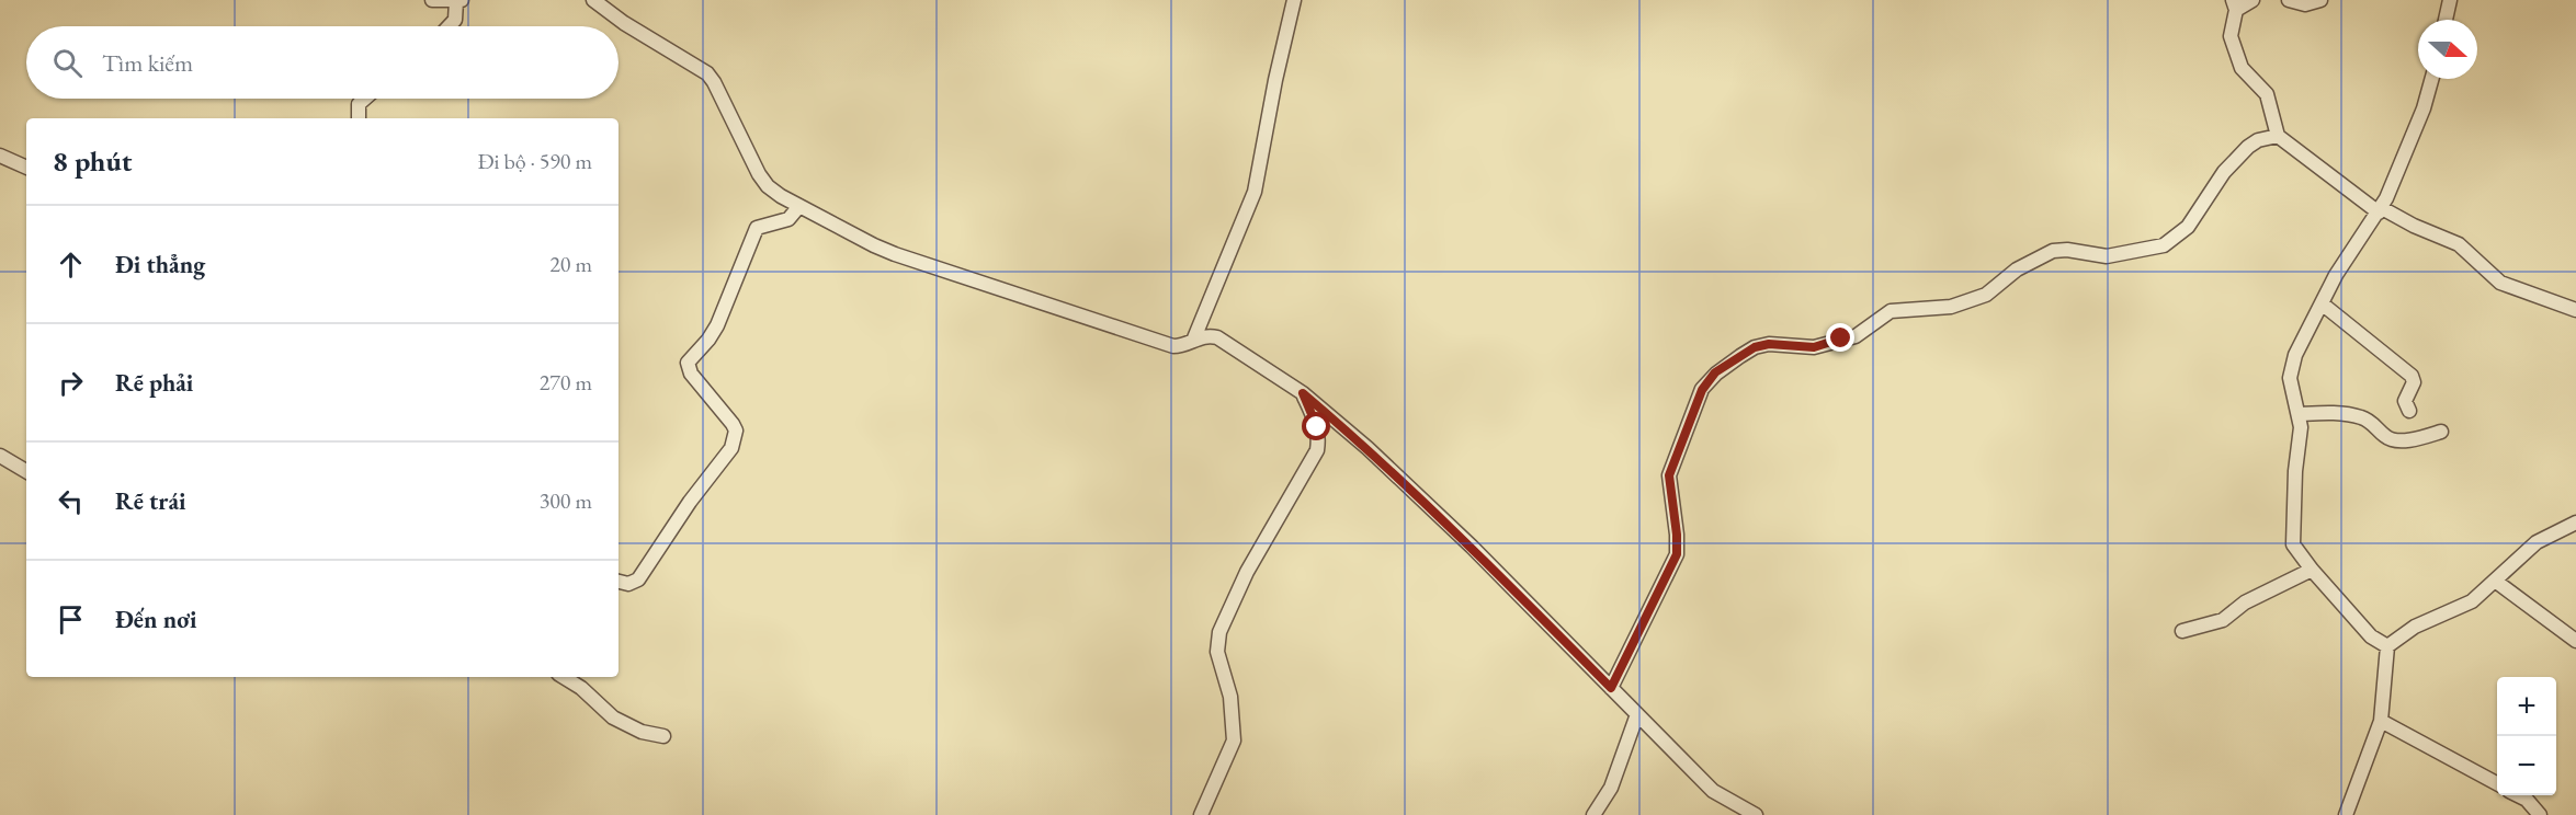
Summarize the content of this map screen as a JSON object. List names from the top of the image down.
{
  "north": "right",
  "page": {
    "search": "Tìm kiếm",
    "heading": ["8 phút", "Đi bộ · 590 m"],
    "list": [
      ["Đi thẳng", "20 m"],
      ["Rẽ phải", "270 m"],
      ["Rẽ trái", "300 m"],
      "Đến nơi"
    ],
    "map_buttons": ["+", "−"]
  }
}
